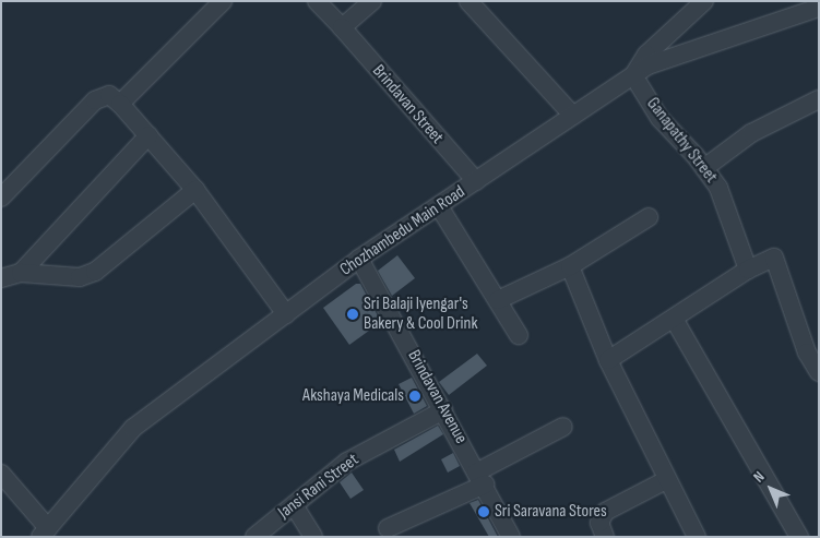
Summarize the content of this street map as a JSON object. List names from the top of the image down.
{
  "streets": {
    "street": [
      "Brindavan Street",
      "Ganapathy Street",
      "Chozhambedu Main Road",
      "Brindavan Avenue",
      "Jansi Rani Street"
    ]
  },
  "crossings": [
    ["Brindavan Street", "Chozhambedu Main Road"],
    ["Ganapathy Street", "Chozhambedu Main Road"],
    ["Chozhambedu Main Road", "Brindavan Avenue"],
    ["Brindavan Avenue", "Jansi Rani Street"]
  ],
  "places": ["Sri Balaji Iyengar's Bakery & Cool Drink", "Akshaya Medicals", "Sri Saravana Stores"],
  "north": "top left"
}
